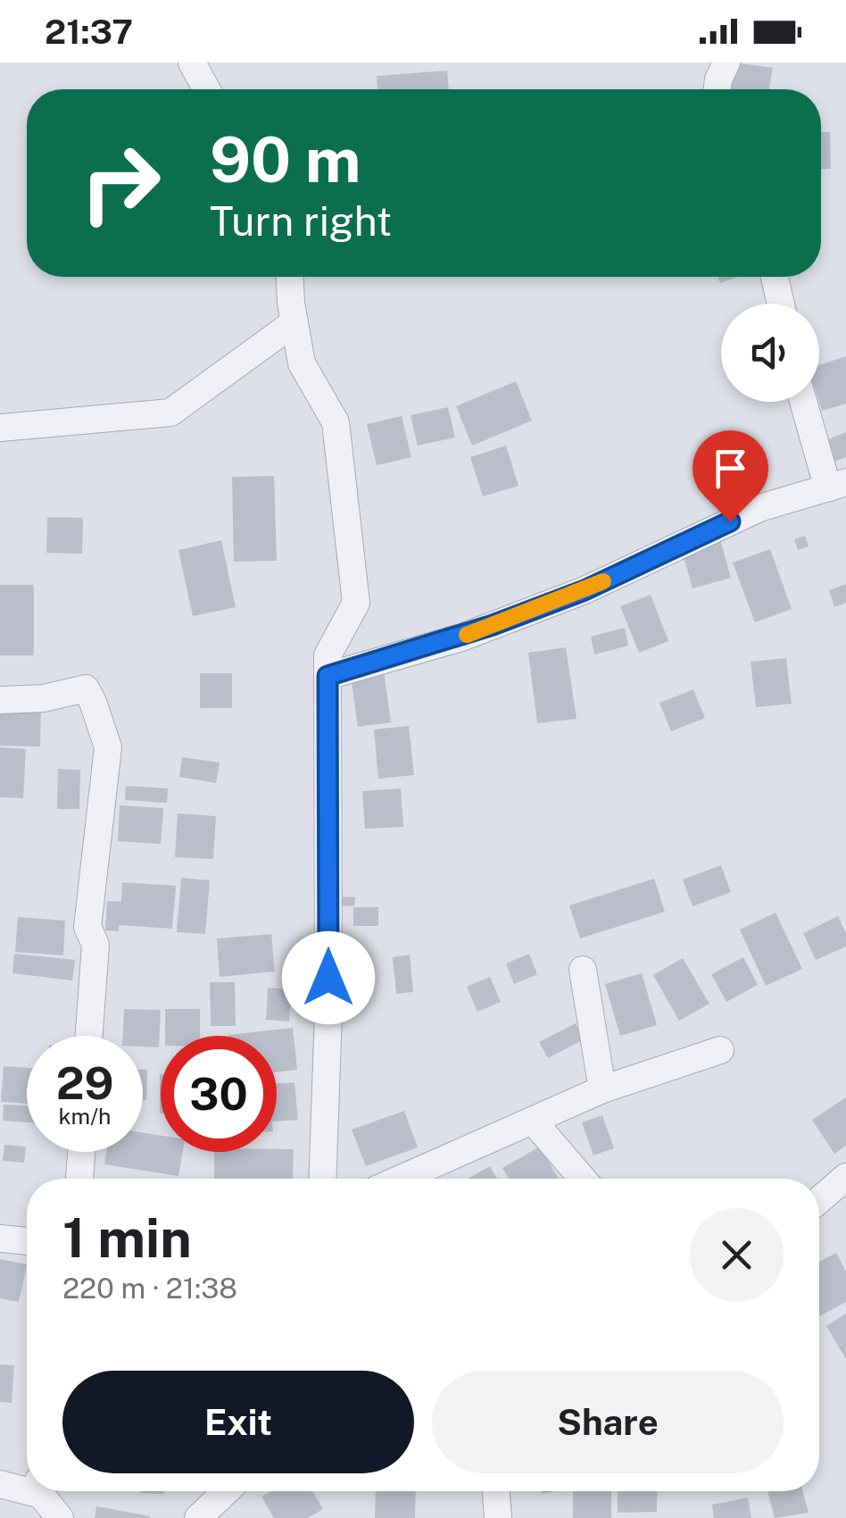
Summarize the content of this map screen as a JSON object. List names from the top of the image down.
{
  "page": {
    "status": "21:37",
    "turn": ["90 m", "Turn right"],
    "speed": "29 km/h",
    "limit": "30",
    "heading": ["1 min", "220 m · 21:38"],
    "buttons": ["Exit", "Share"]
  }
}
